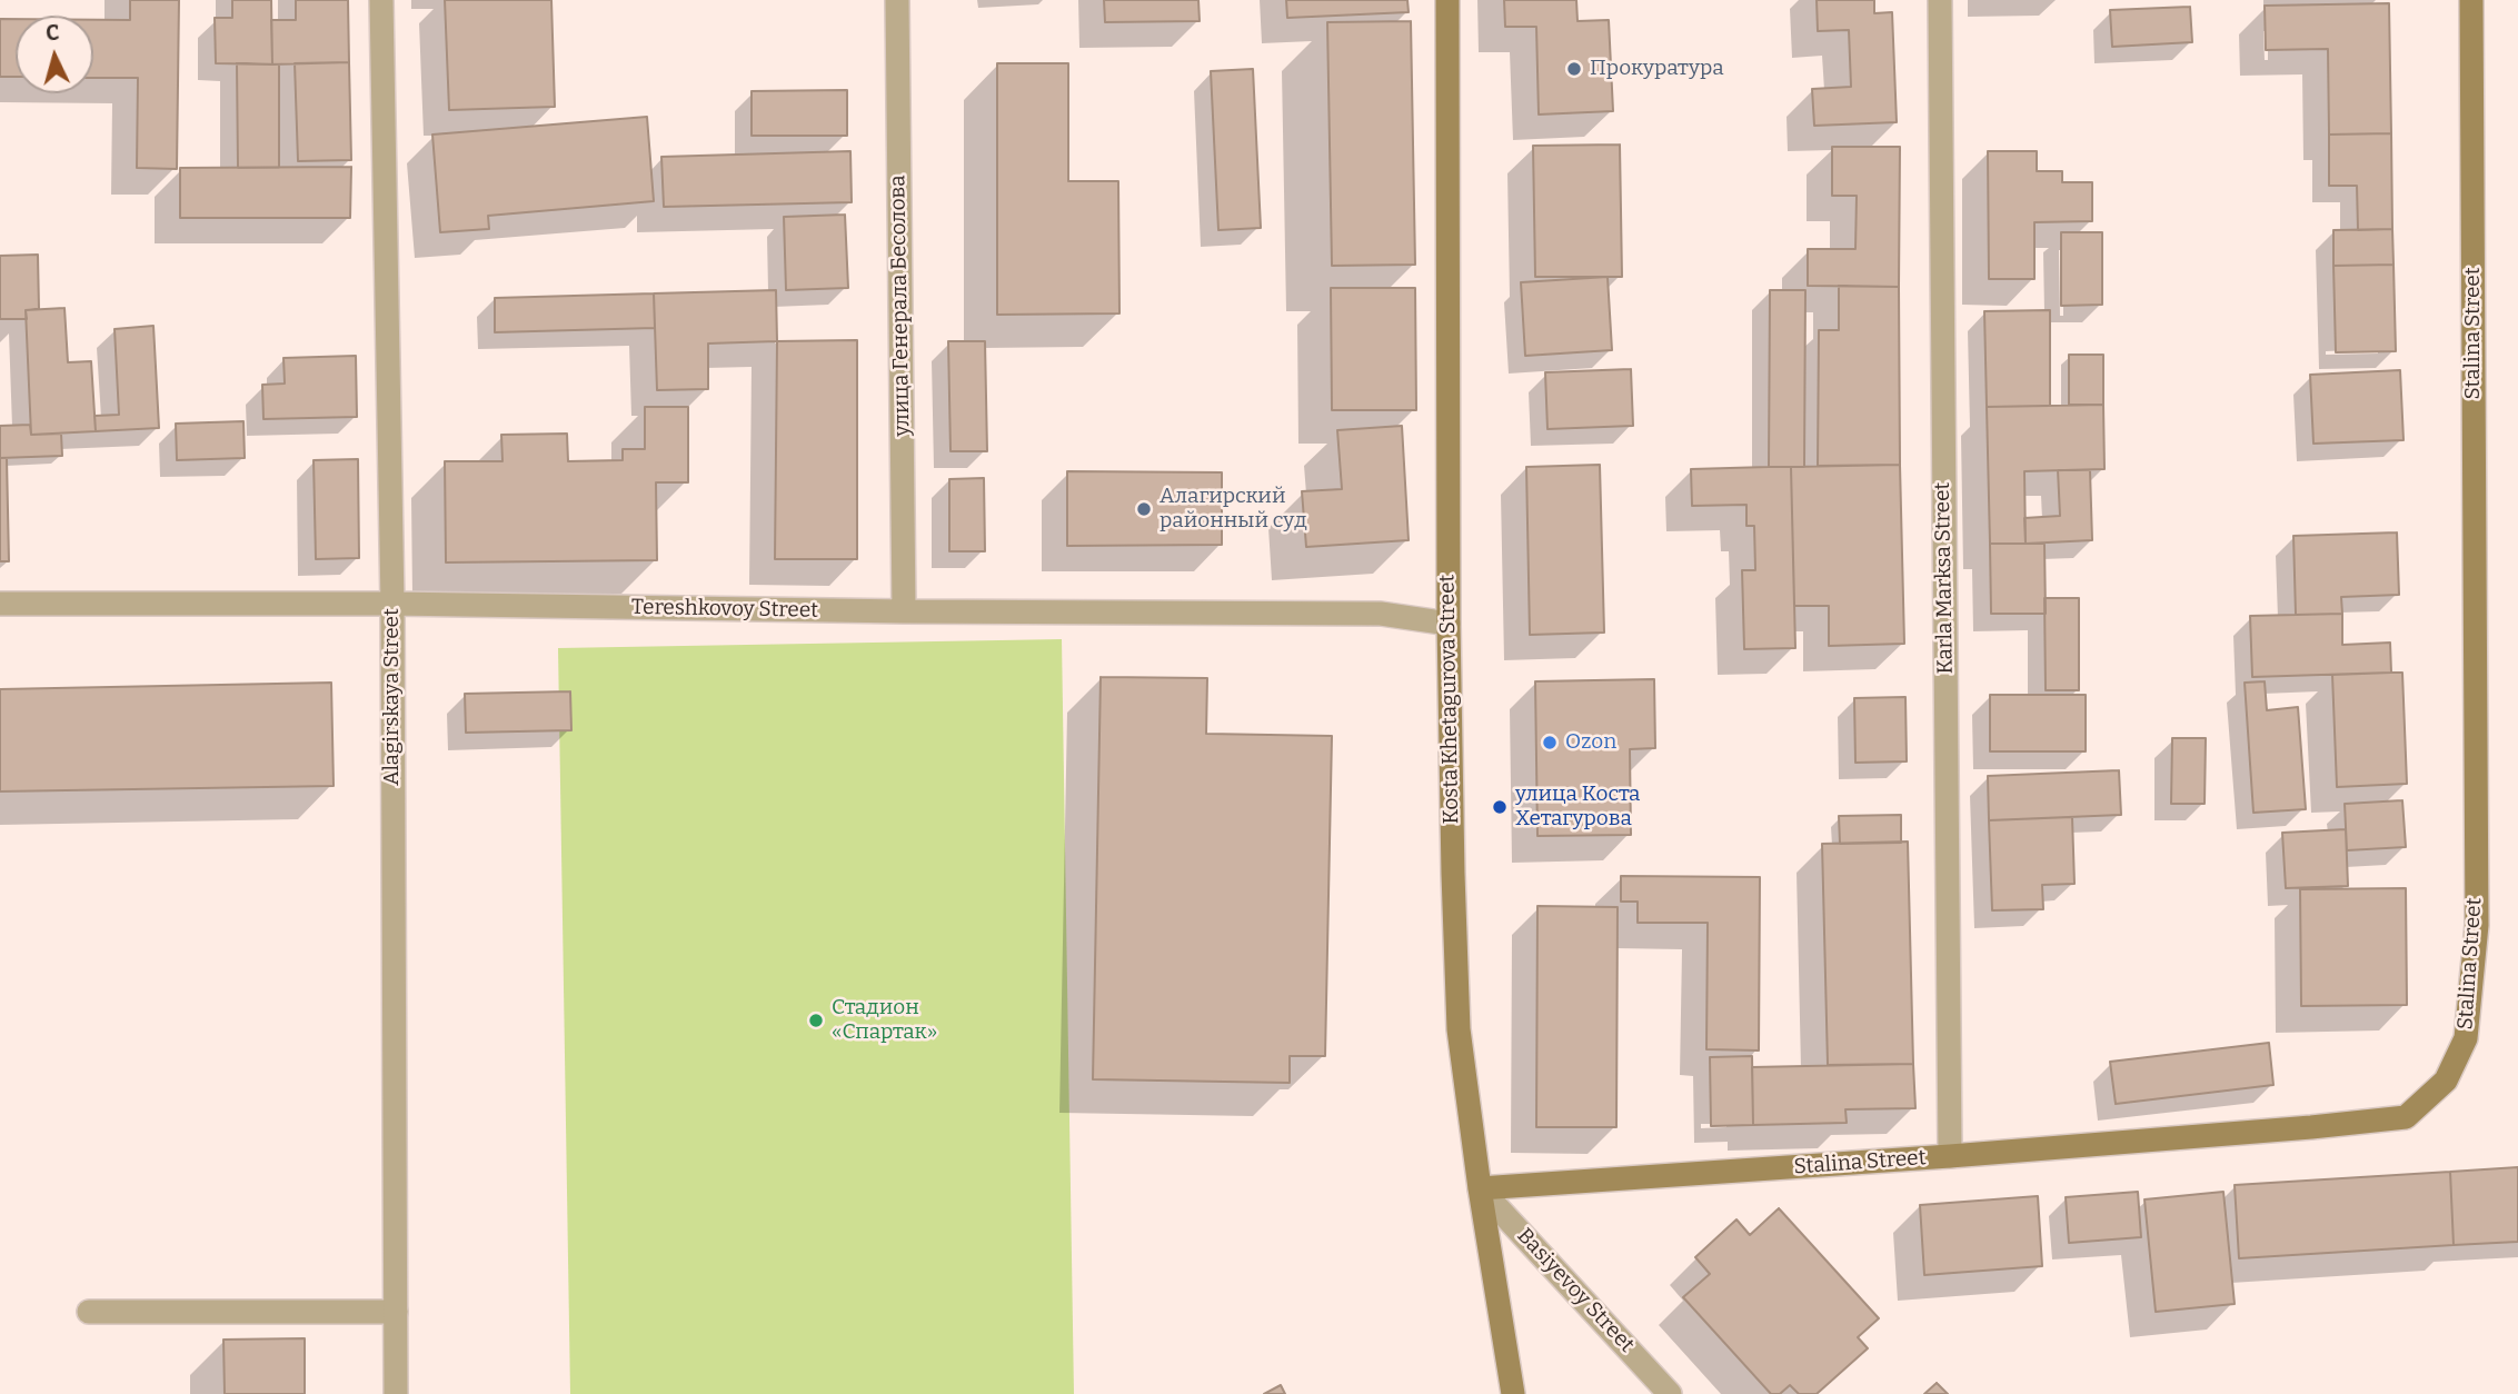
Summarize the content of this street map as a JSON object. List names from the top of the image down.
{
  "streets": {
    "street": [
      "улица Генерала Бесолова",
      "Stalina Street",
      "Karla Marksa Street",
      "Tereshkovoy Street",
      "Alagirskaya Street",
      "Kosta Khetagurova Street",
      "Basiyevoy Street"
    ]
  },
  "crossings": [
    ["улица Генерала Бесолова", "Tereshkovoy Street"],
    ["Stalina Street", "Karla Marksa Street"],
    ["Stalina Street", "Kosta Khetagurova Street"],
    ["Stalina Street", "Basiyevoy Street"],
    ["Tereshkovoy Street", "Alagirskaya Street"],
    ["Tereshkovoy Street", "Kosta Khetagurova Street"],
    ["Kosta Khetagurova Street", "Basiyevoy Street"]
  ],
  "places": [
    "Прокуратура",
    "Алагирский районный суд",
    "Ozon",
    "улица Коста Хетагурова",
    "Стадион «Спартак»"
  ],
  "north": "top"
}
